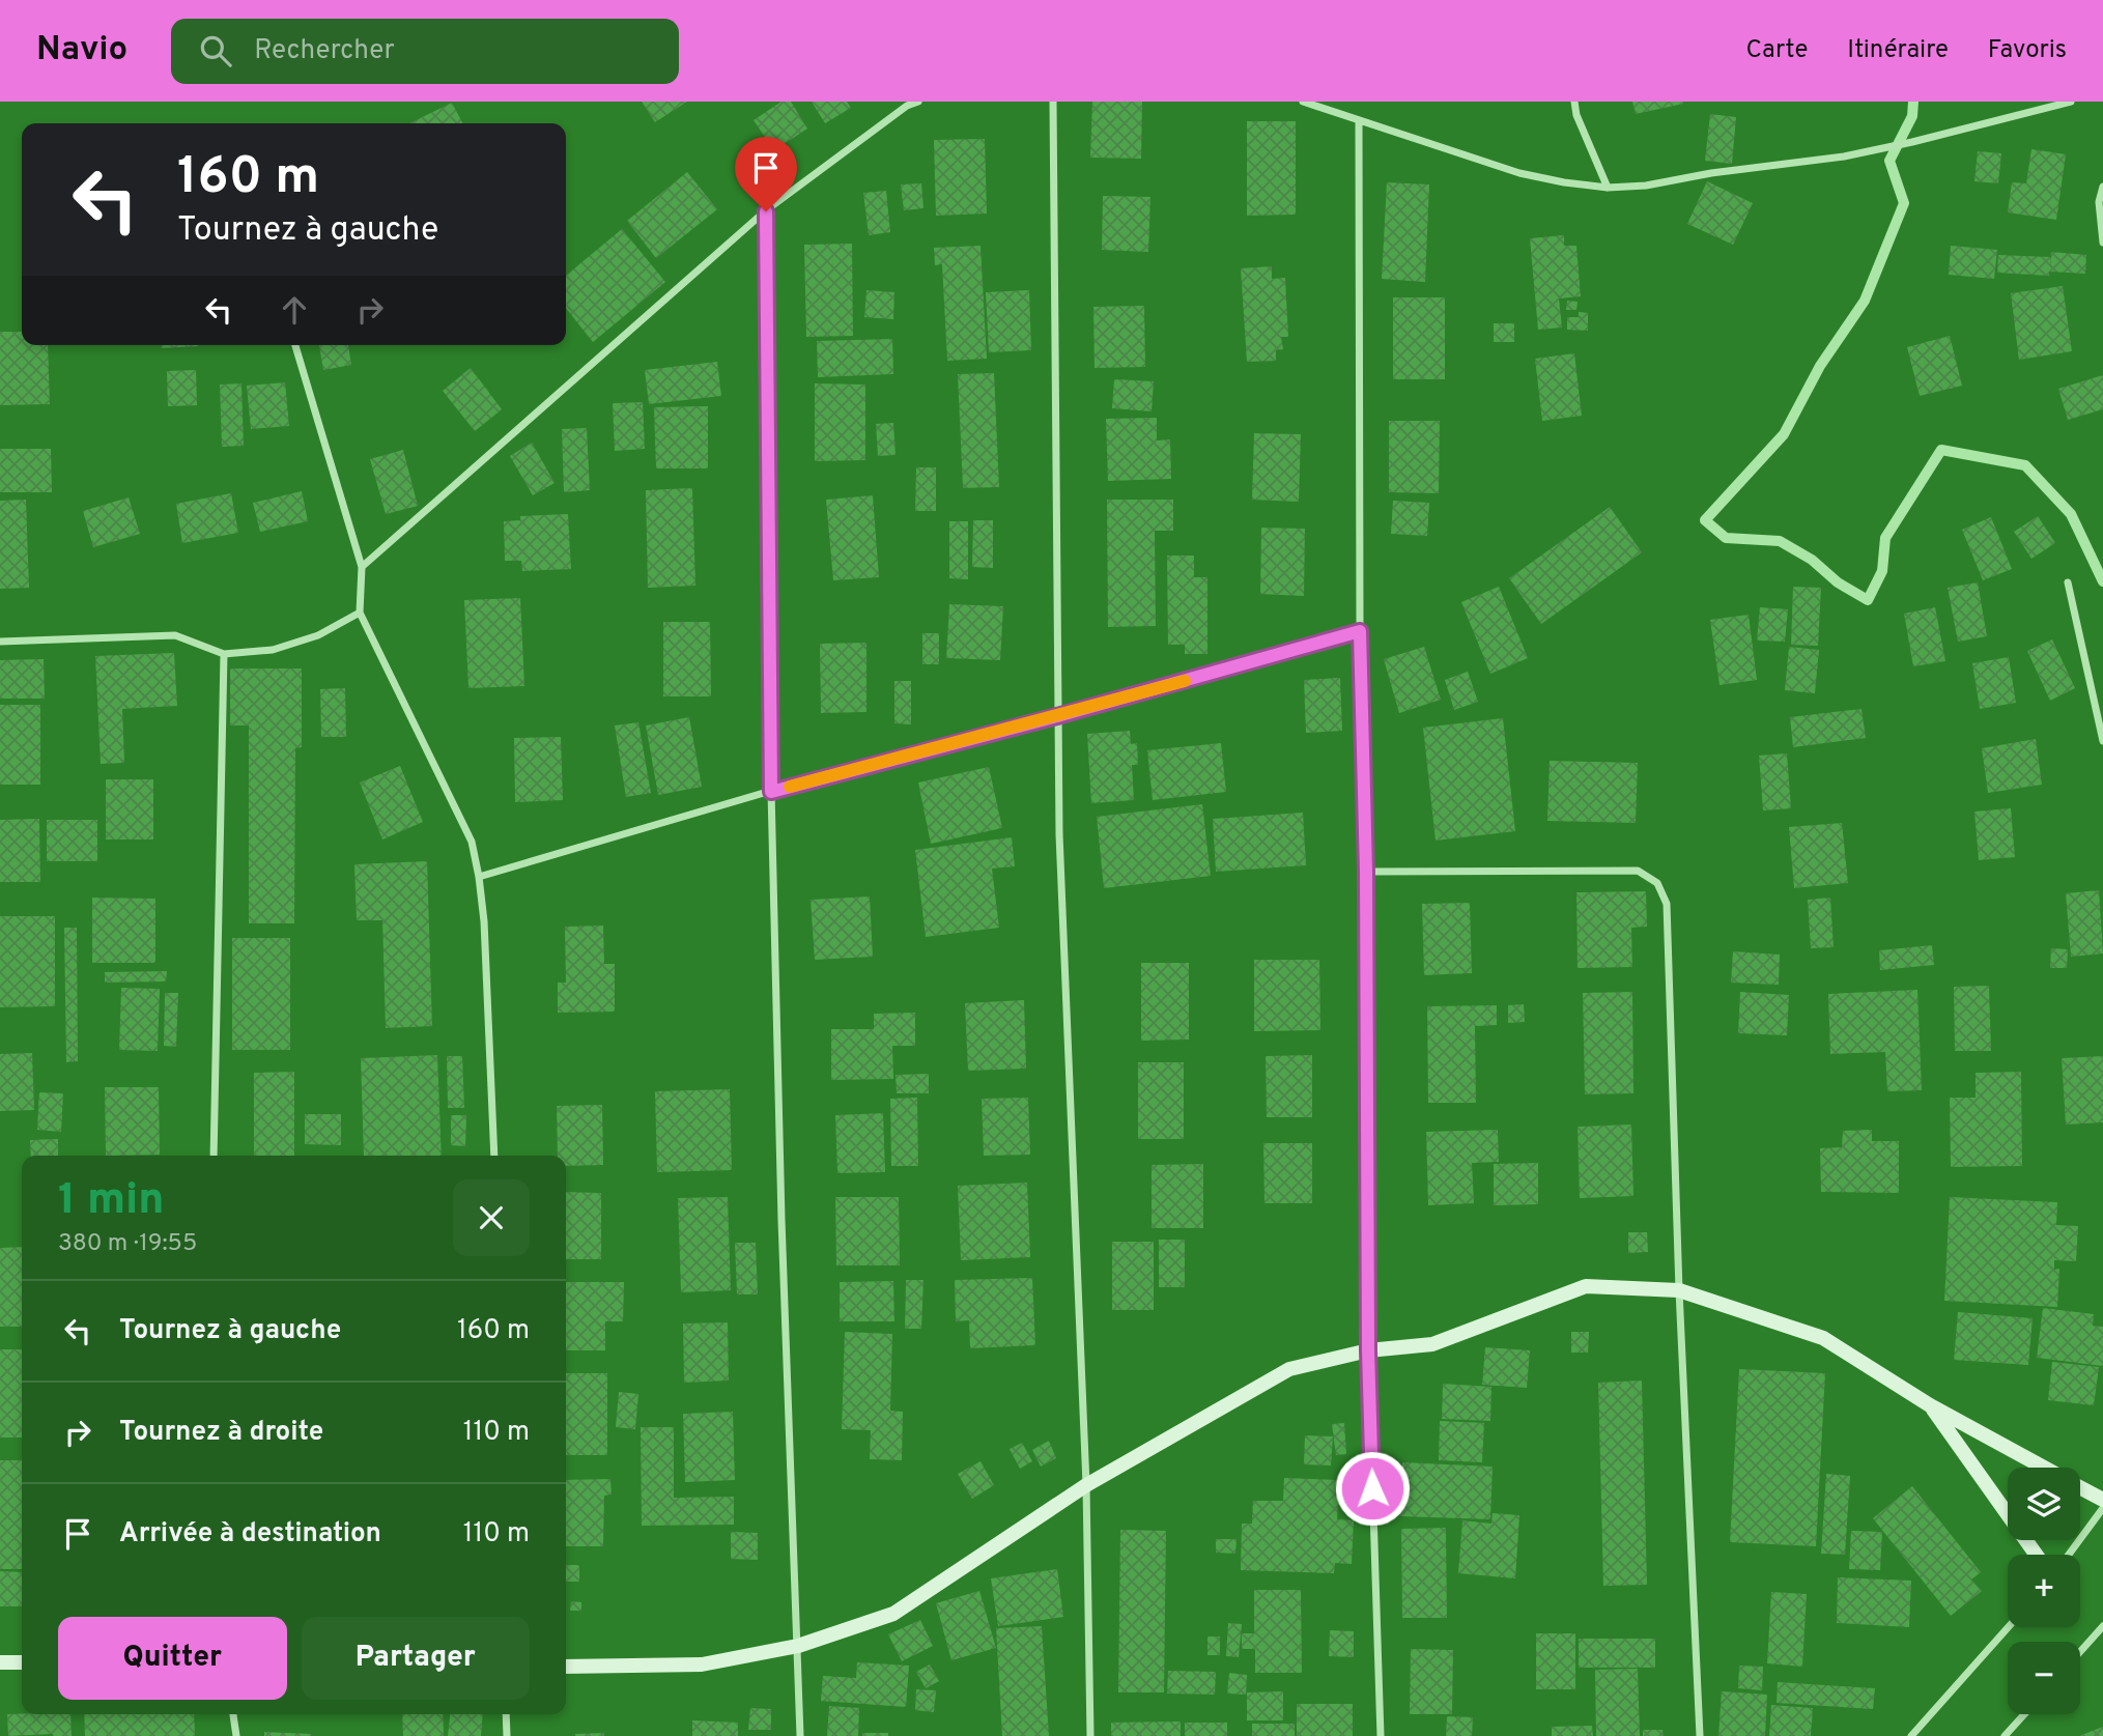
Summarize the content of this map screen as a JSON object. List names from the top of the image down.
{
  "page": {
    "header": "Navio",
    "search": "Rechercher",
    "nav": ["Carte", "Itinéraire", "Favoris"],
    "turn": ["160 m", "Tournez à gauche"],
    "heading": ["1 min", "380 m · 19:55"],
    "list": [
      {
        "name": "Tournez à gauche",
        "value": "160 m"
      },
      {
        "name": "Tournez à droite",
        "value": "110 m"
      },
      {
        "name": "Arrivée à destination",
        "value": "110 m"
      }
    ],
    "map_buttons": ["+", "−"],
    "buttons": ["Quitter", "Partager"]
  }
}
